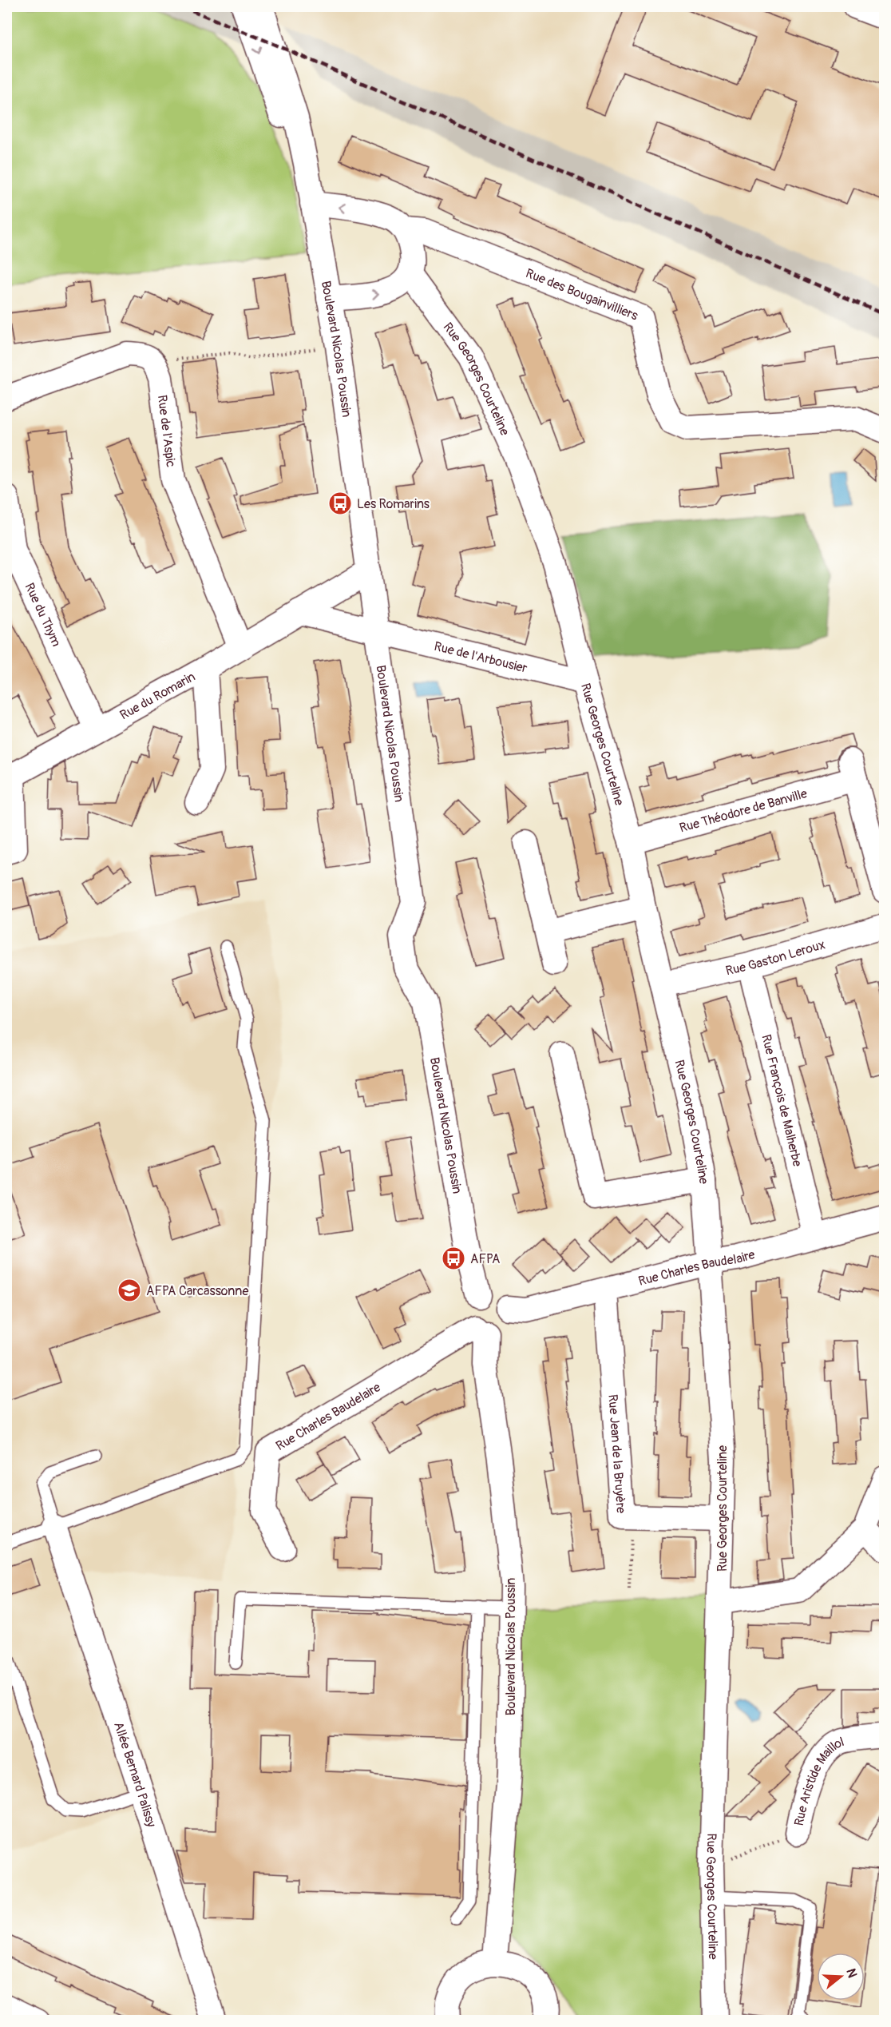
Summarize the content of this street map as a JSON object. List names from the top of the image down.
{
  "streets": {
    "street": [
      "Rue des Bougainvilliers",
      "Boulevard Nicolas Poussin",
      "Rue Georges Courteline",
      "Rue de l'Aspic",
      "Rue du Thym",
      "Rue de l'Arbousier",
      "Rue du Romarin",
      "Rue Théodore de Banville",
      "Rue Gaston Leroux",
      "Rue François de Malherbe",
      "Rue Charles Baudelaire",
      "Rue Jean de la Bruyère",
      "Allée Bernard Palissy",
      "Rue Aristide Maillol"
    ]
  },
  "crossings": [
    ["Boulevard Nicolas Poussin", "Rue de l'Arbousier"],
    ["Boulevard Nicolas Poussin", "Rue du Romarin"],
    ["Boulevard Nicolas Poussin", "Rue Charles Baudelaire"],
    ["Rue Georges Courteline", "Rue de l'Arbousier"],
    ["Rue Georges Courteline", "Rue Théodore de Banville"],
    ["Rue Georges Courteline", "Rue Gaston Leroux"],
    ["Rue Georges Courteline", "Rue Charles Baudelaire"],
    ["Rue Georges Courteline", "Rue Jean de la Bruyère"],
    ["Rue Georges Courteline", "Rue Aristide Maillol"],
    ["Rue de l'Aspic", "Rue du Romarin"],
    ["Rue du Thym", "Rue du Romarin"],
    ["Rue Gaston Leroux", "Rue François de Malherbe"],
    ["Rue François de Malherbe", "Rue Charles Baudelaire"],
    ["Rue Charles Baudelaire", "Rue Jean de la Bruyère"]
  ],
  "places": {
    "bus stop": ["Les Romarins", "AFPA"],
    "school or university": ["AFPA Carcassonne"]
  },
  "north": "right"
}
